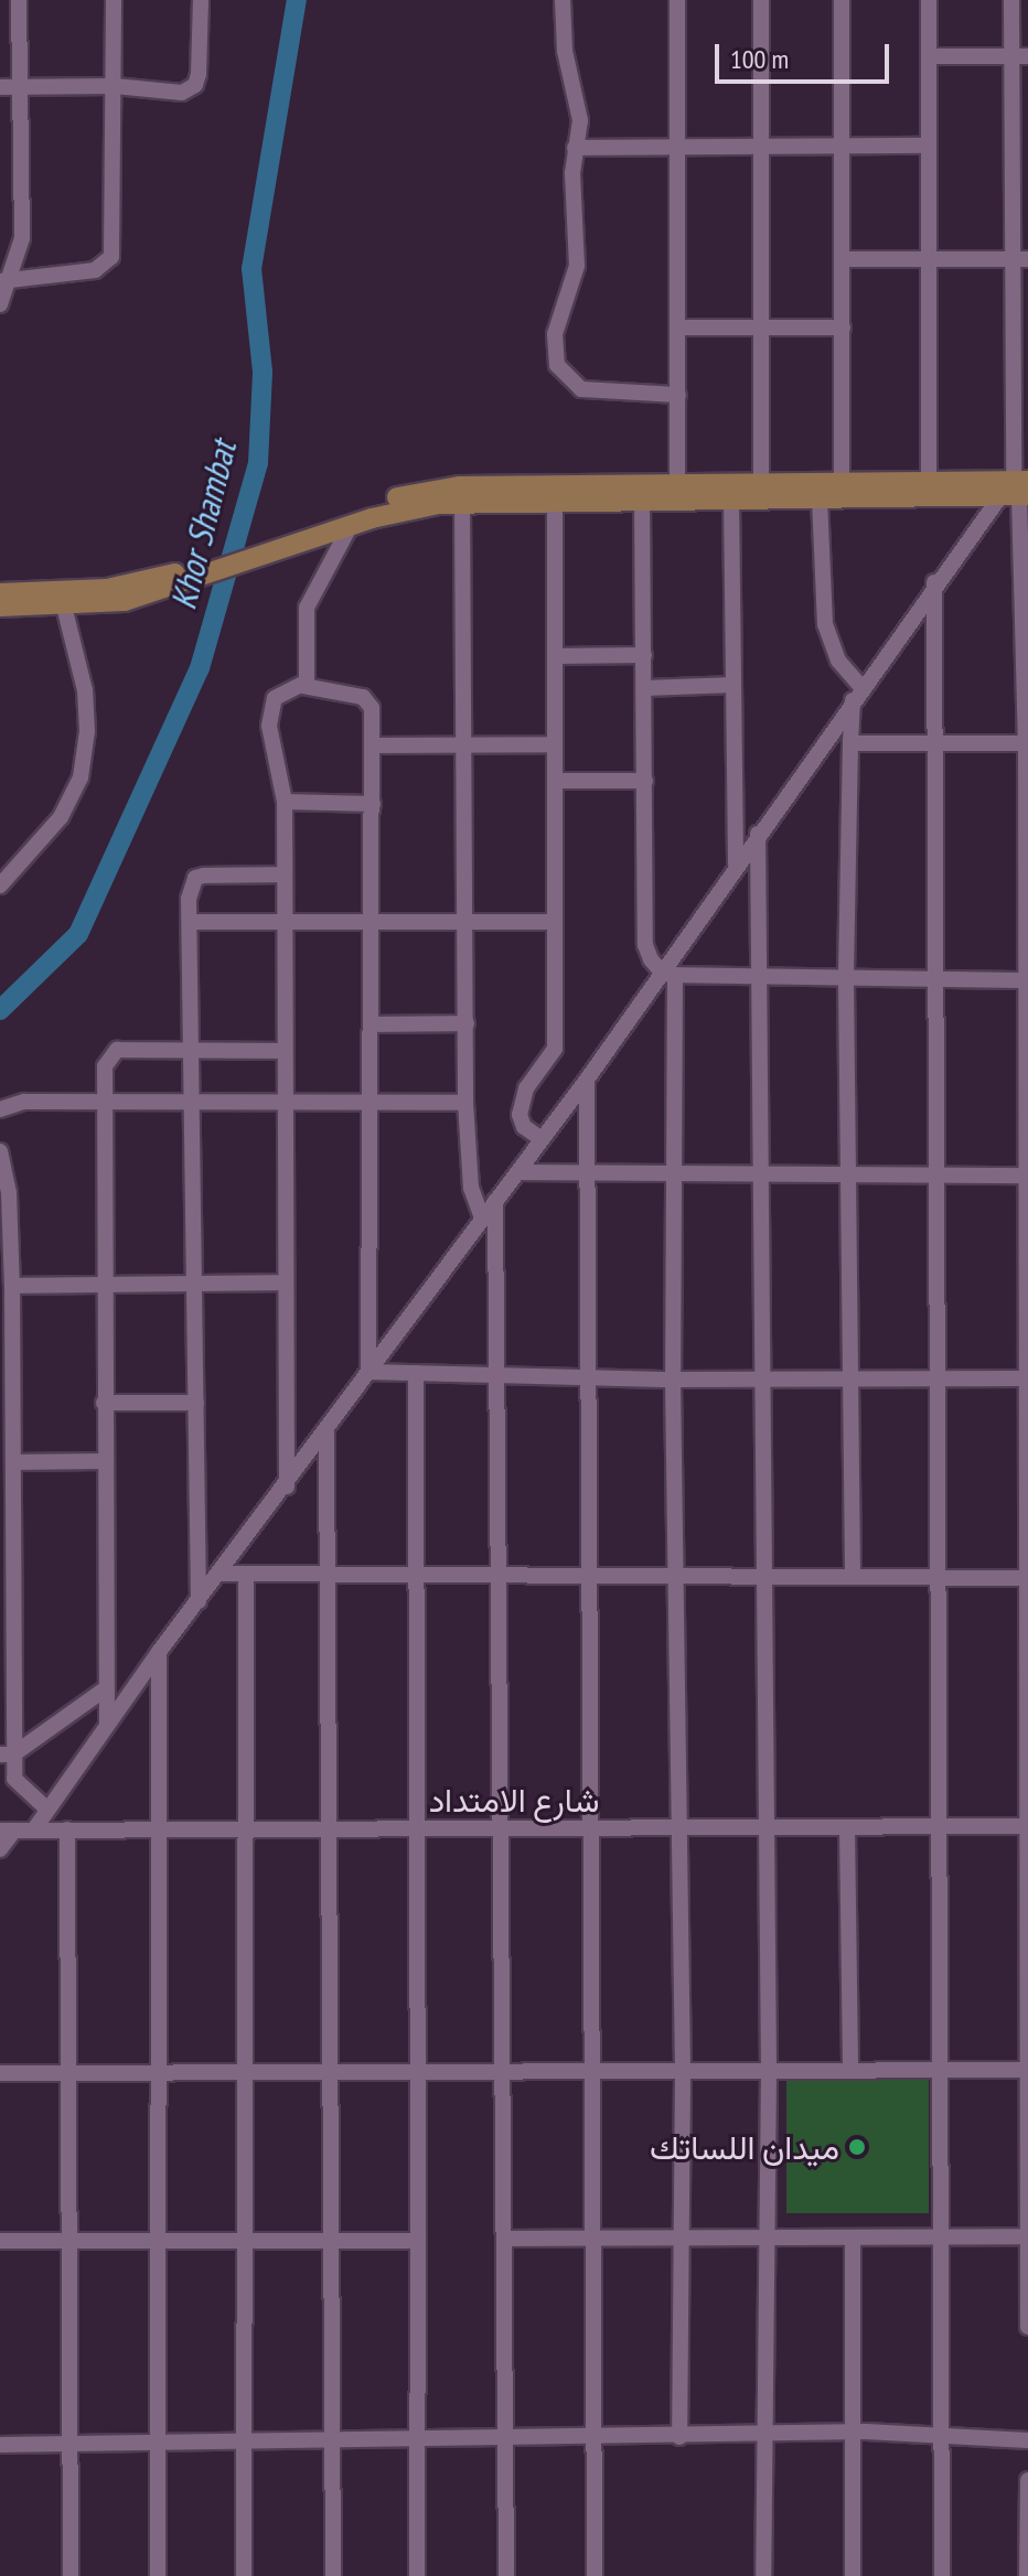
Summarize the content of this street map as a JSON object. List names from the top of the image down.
{
  "streets": {
    "street": ["شارع الامتداد"]
  },
  "water": ["Khor Shambat"],
  "places": ["ميدان اللساتك"],
  "scale_bar": "100 m"
}
